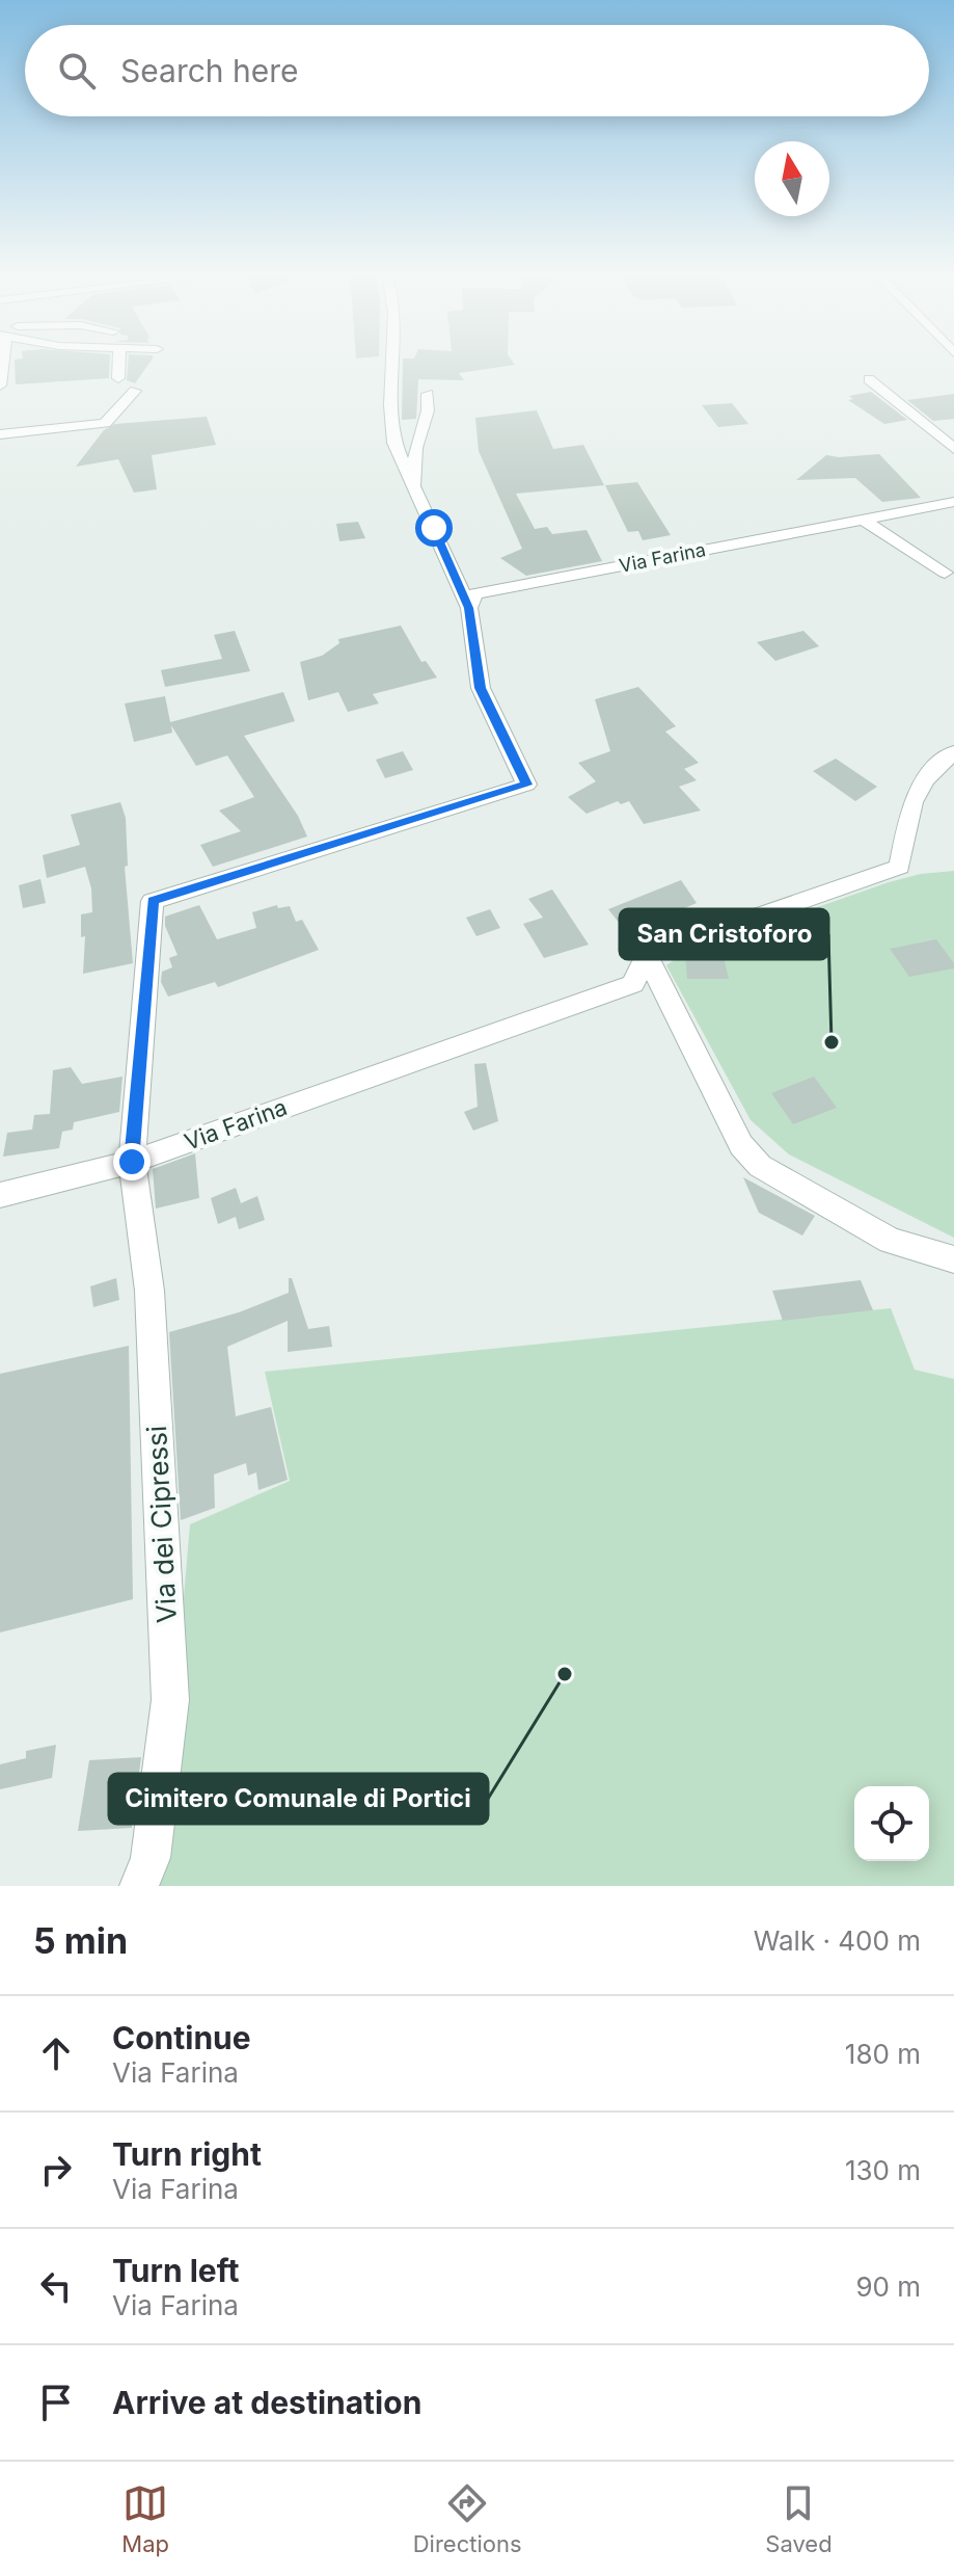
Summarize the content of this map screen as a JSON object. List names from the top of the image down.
{
  "streets": {
    "street": ["Via Farina", "Via dei Cipressi"]
  },
  "crossings": [
    ["Via Farina", "Via dei Cipressi"]
  ],
  "places": ["San Cristoforo", "Cimitero Comunale di Portici"],
  "north": "top",
  "page": {
    "search": "Search here",
    "heading": ["5 min", "Walk · 400 m"],
    "list": [
      ["Continue", "Via Farina", "180 m"],
      ["Turn right", "Via Farina", "130 m"],
      ["Turn left", "Via Farina", "90 m"],
      "Arrive at destination"
    ],
    "nav": ["Map", "Directions", "Saved"]
  }
}
